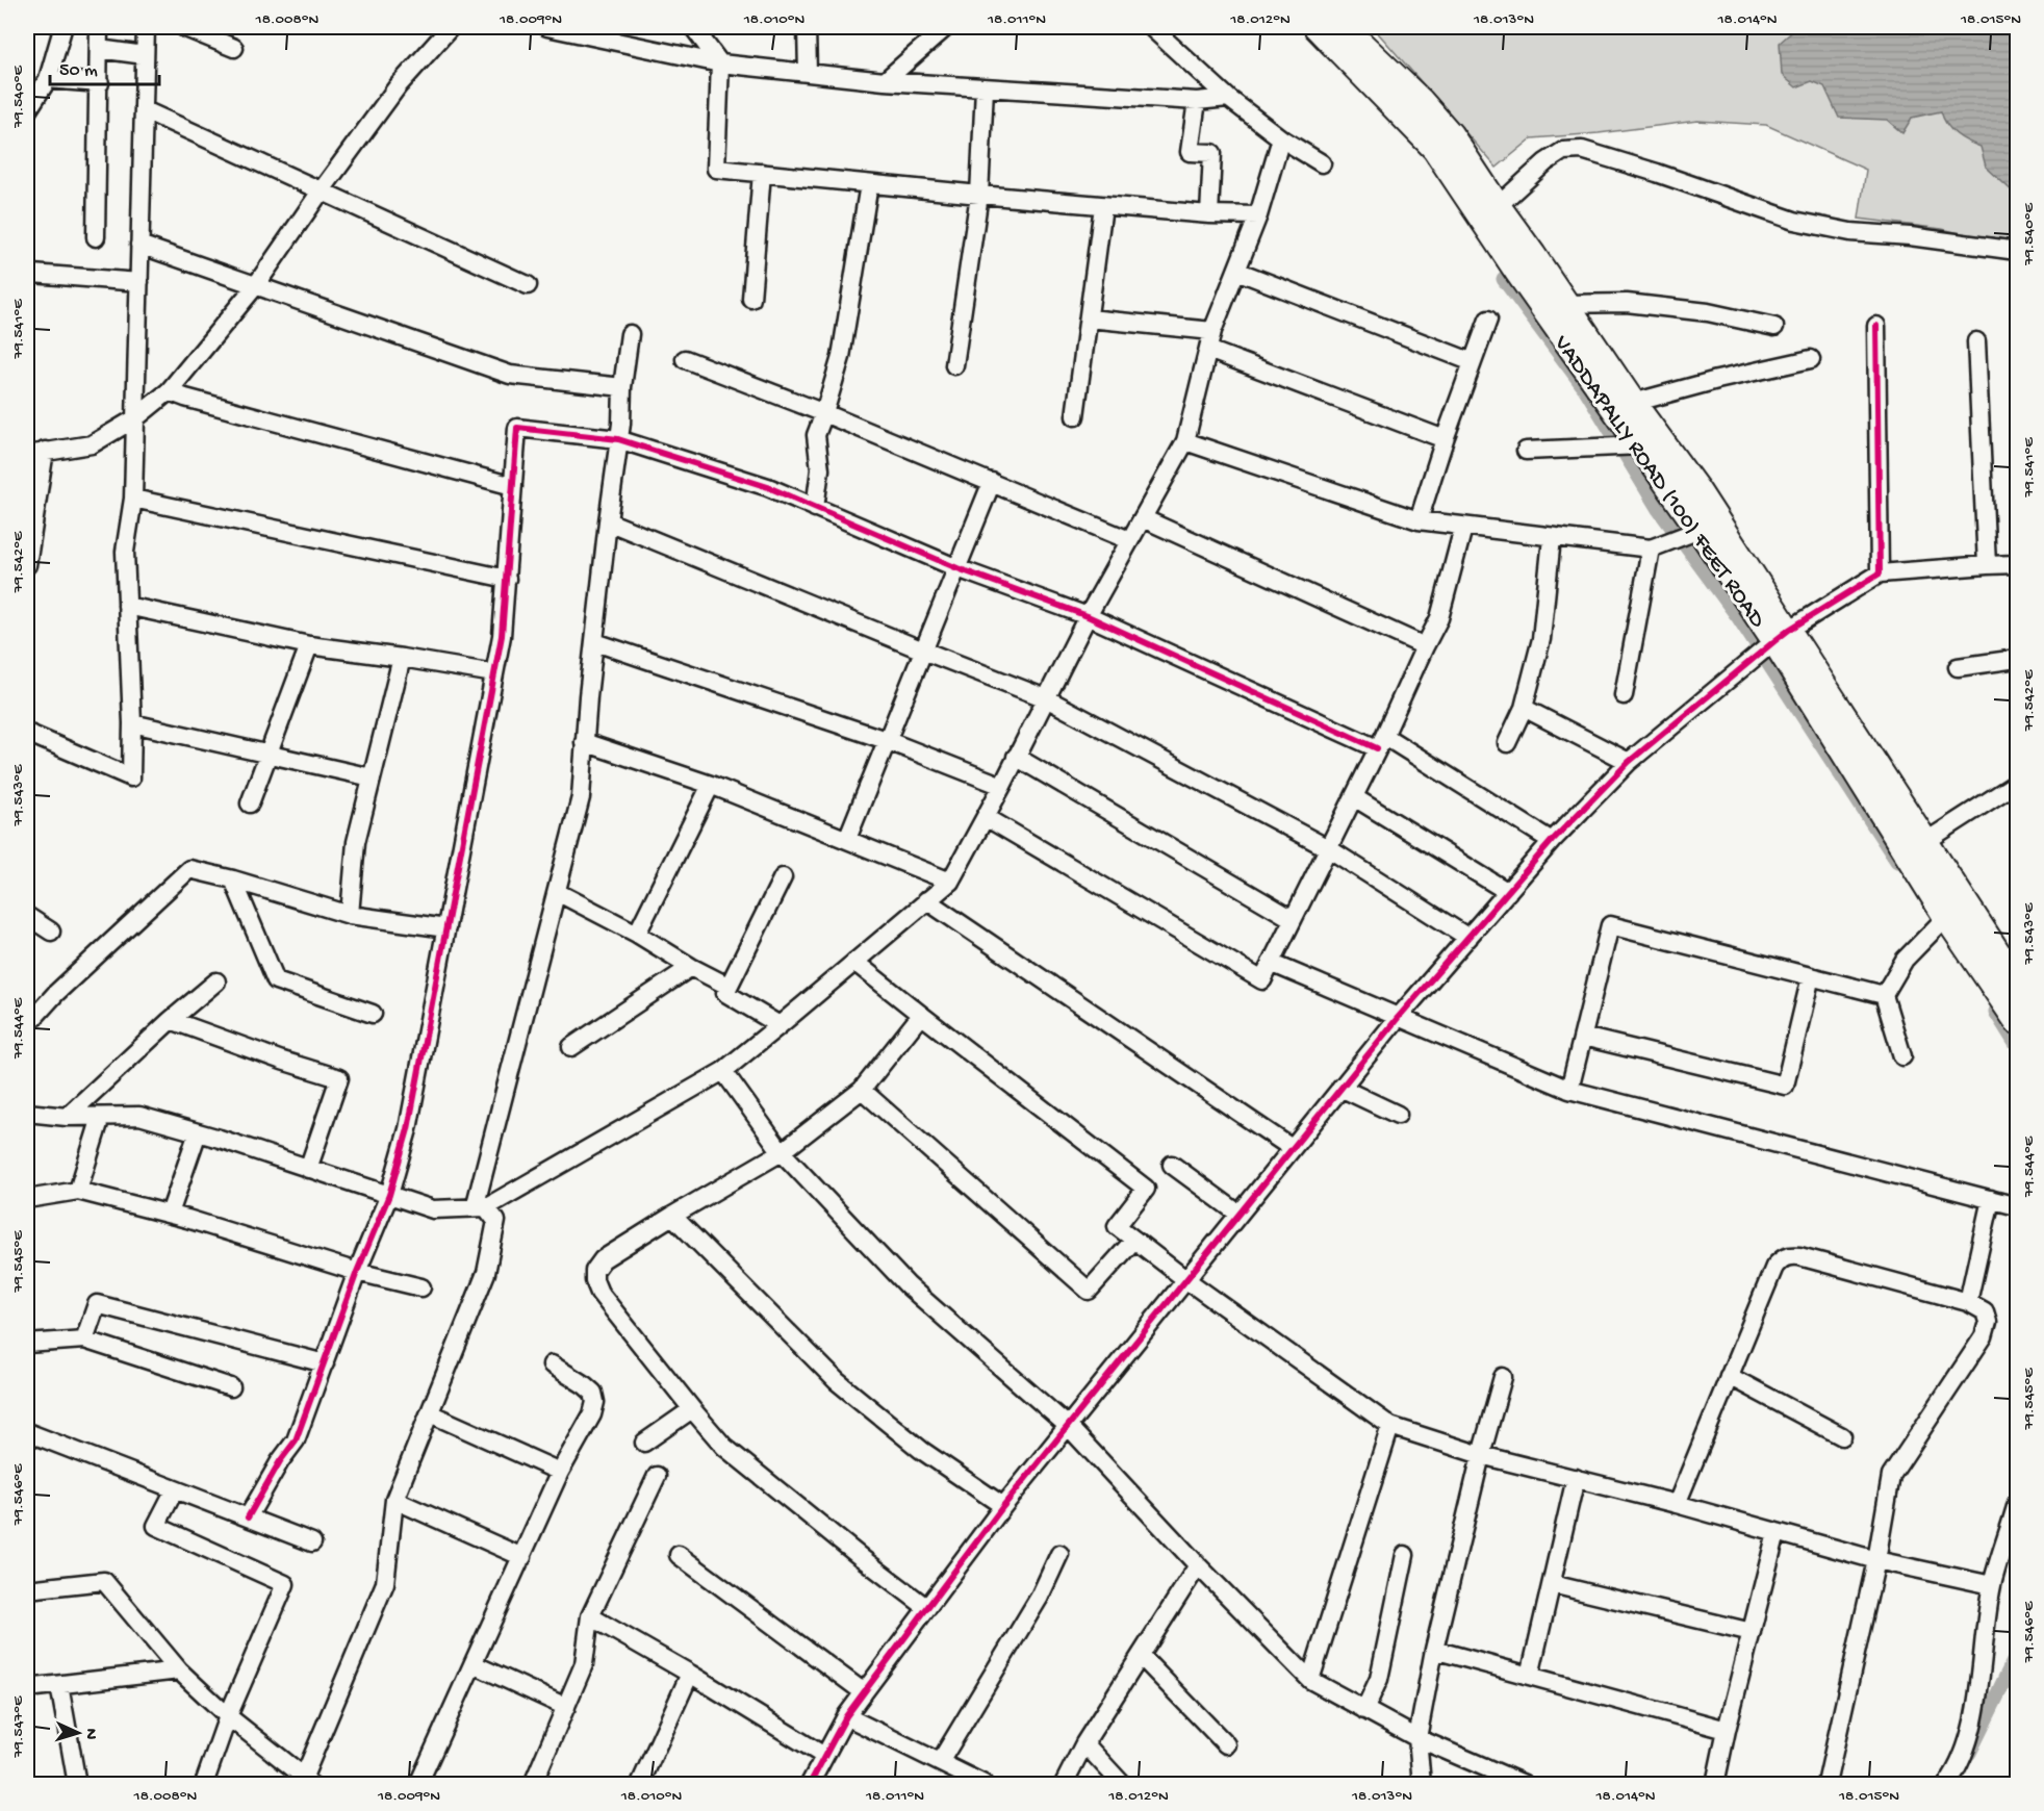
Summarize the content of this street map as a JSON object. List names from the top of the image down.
{
  "streets": {
    "main road": ["VADDAPALLY ROAD (100) FEET ROAD"]
  },
  "scale_bar": "50 m",
  "north": "right",
  "coordinates": [
    "18.008°N",
    "18.009°N",
    "18.010°N",
    "18.011°N",
    "18.012°N",
    "18.013°N",
    "18.014°N",
    "18.015°N",
    "79.540°E",
    "79.541°E",
    "79.542°E",
    "79.543°E",
    "79.544°E",
    "79.545°E",
    "79.546°E",
    "79.547°E"
  ]
}
